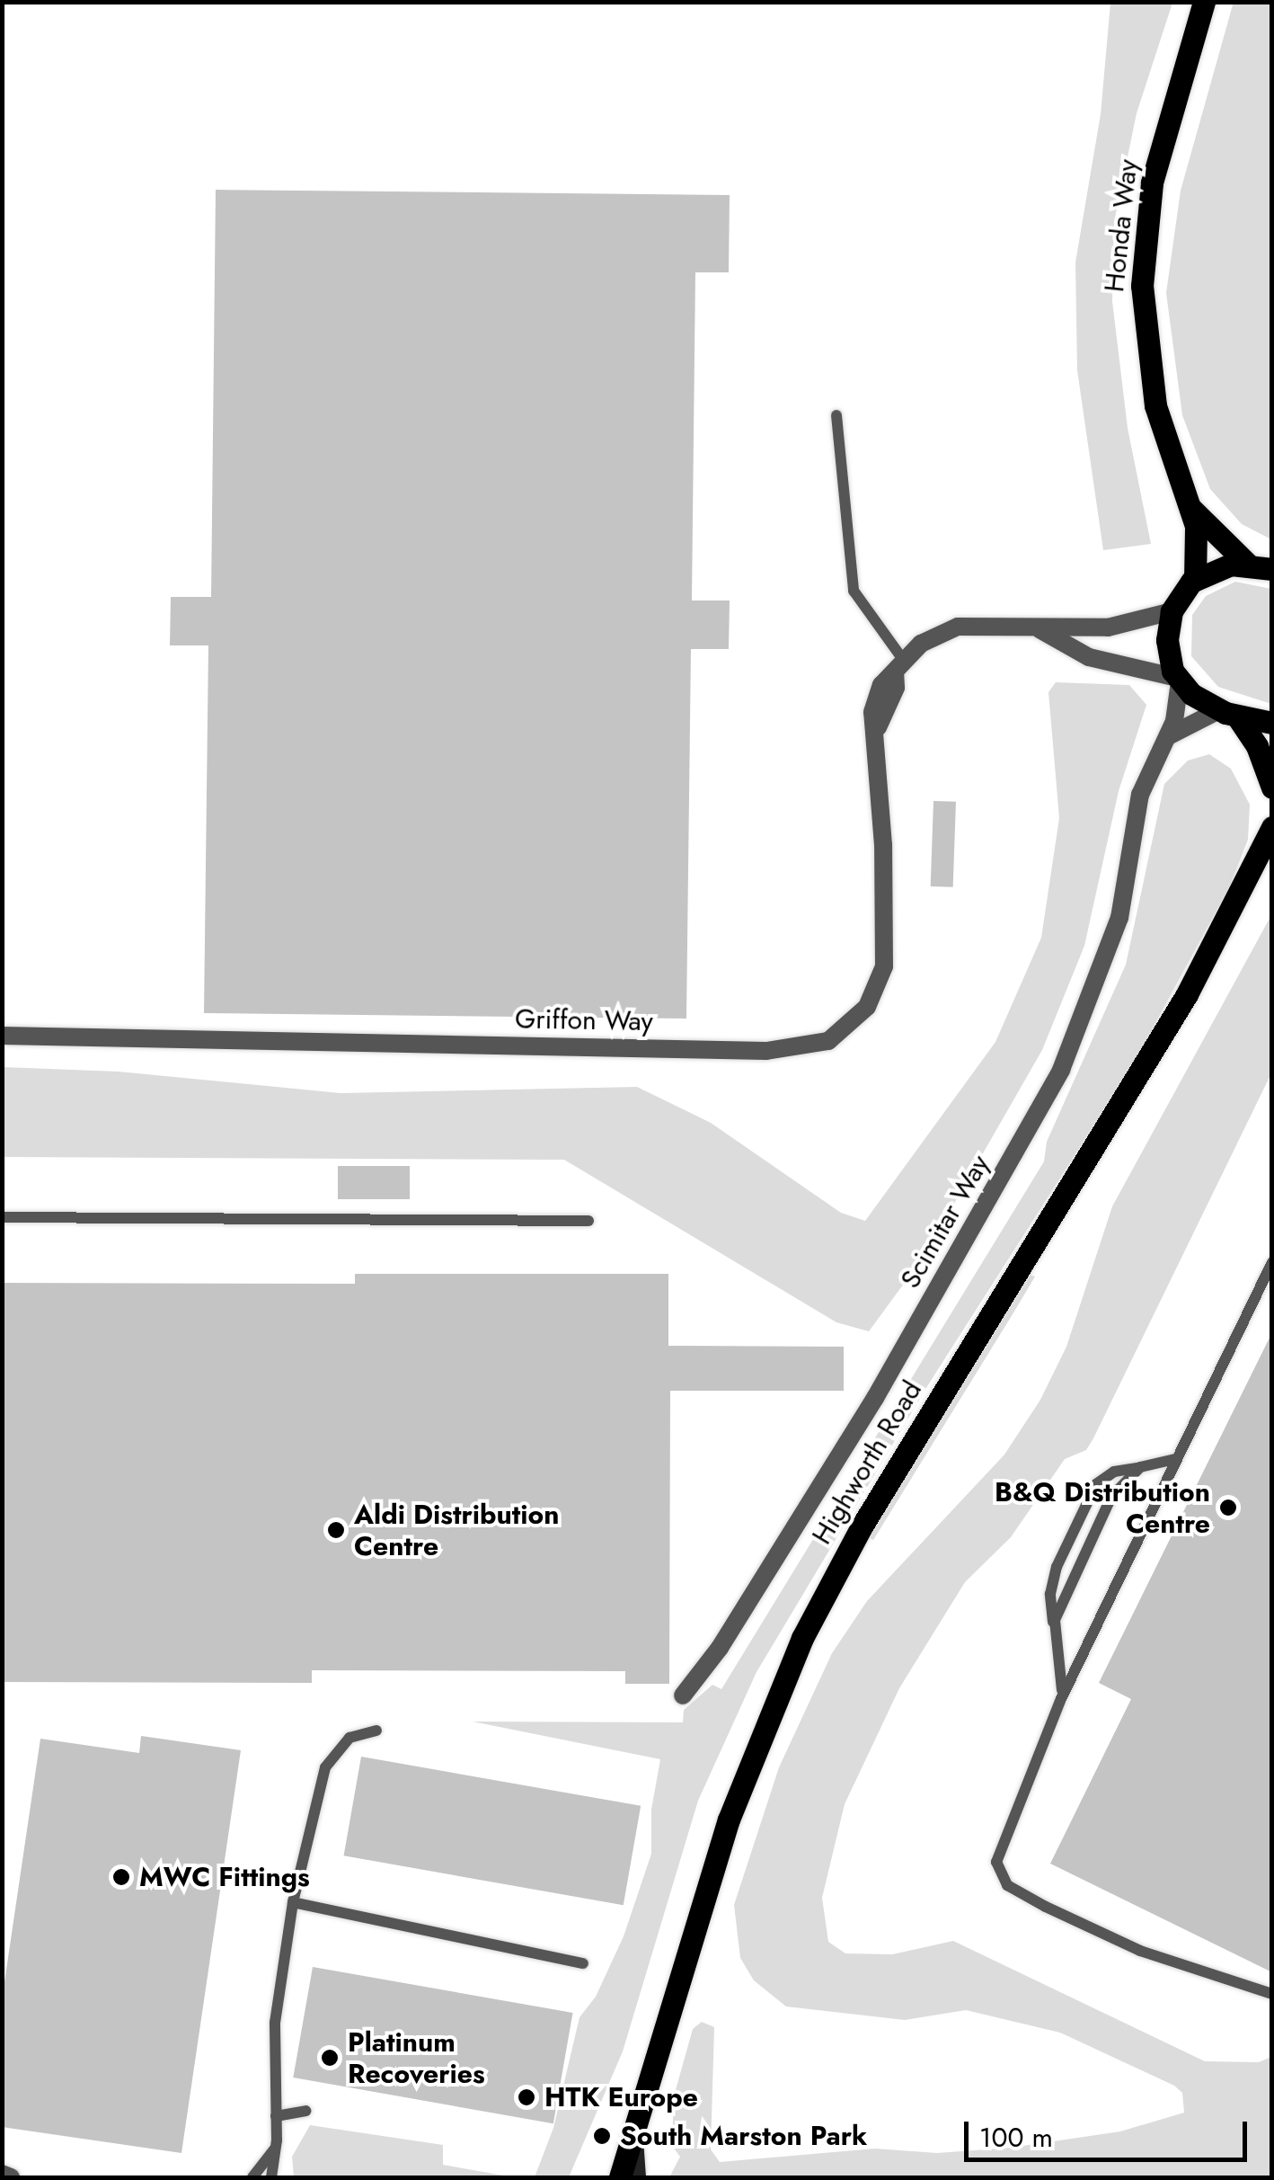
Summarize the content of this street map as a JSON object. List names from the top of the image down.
{
  "streets": {
    "main road": ["Honda Way", "Highworth Road"],
    "street": ["Griffon Way", "Scimitar Way"]
  },
  "places": [
    "B&Q Distribution Centre",
    "Aldi Distribution Centre",
    "MWC Fittings",
    "Platinum Recoveries",
    "HTK Europe",
    "South Marston Park"
  ],
  "scale_bar": "100 m"
}
